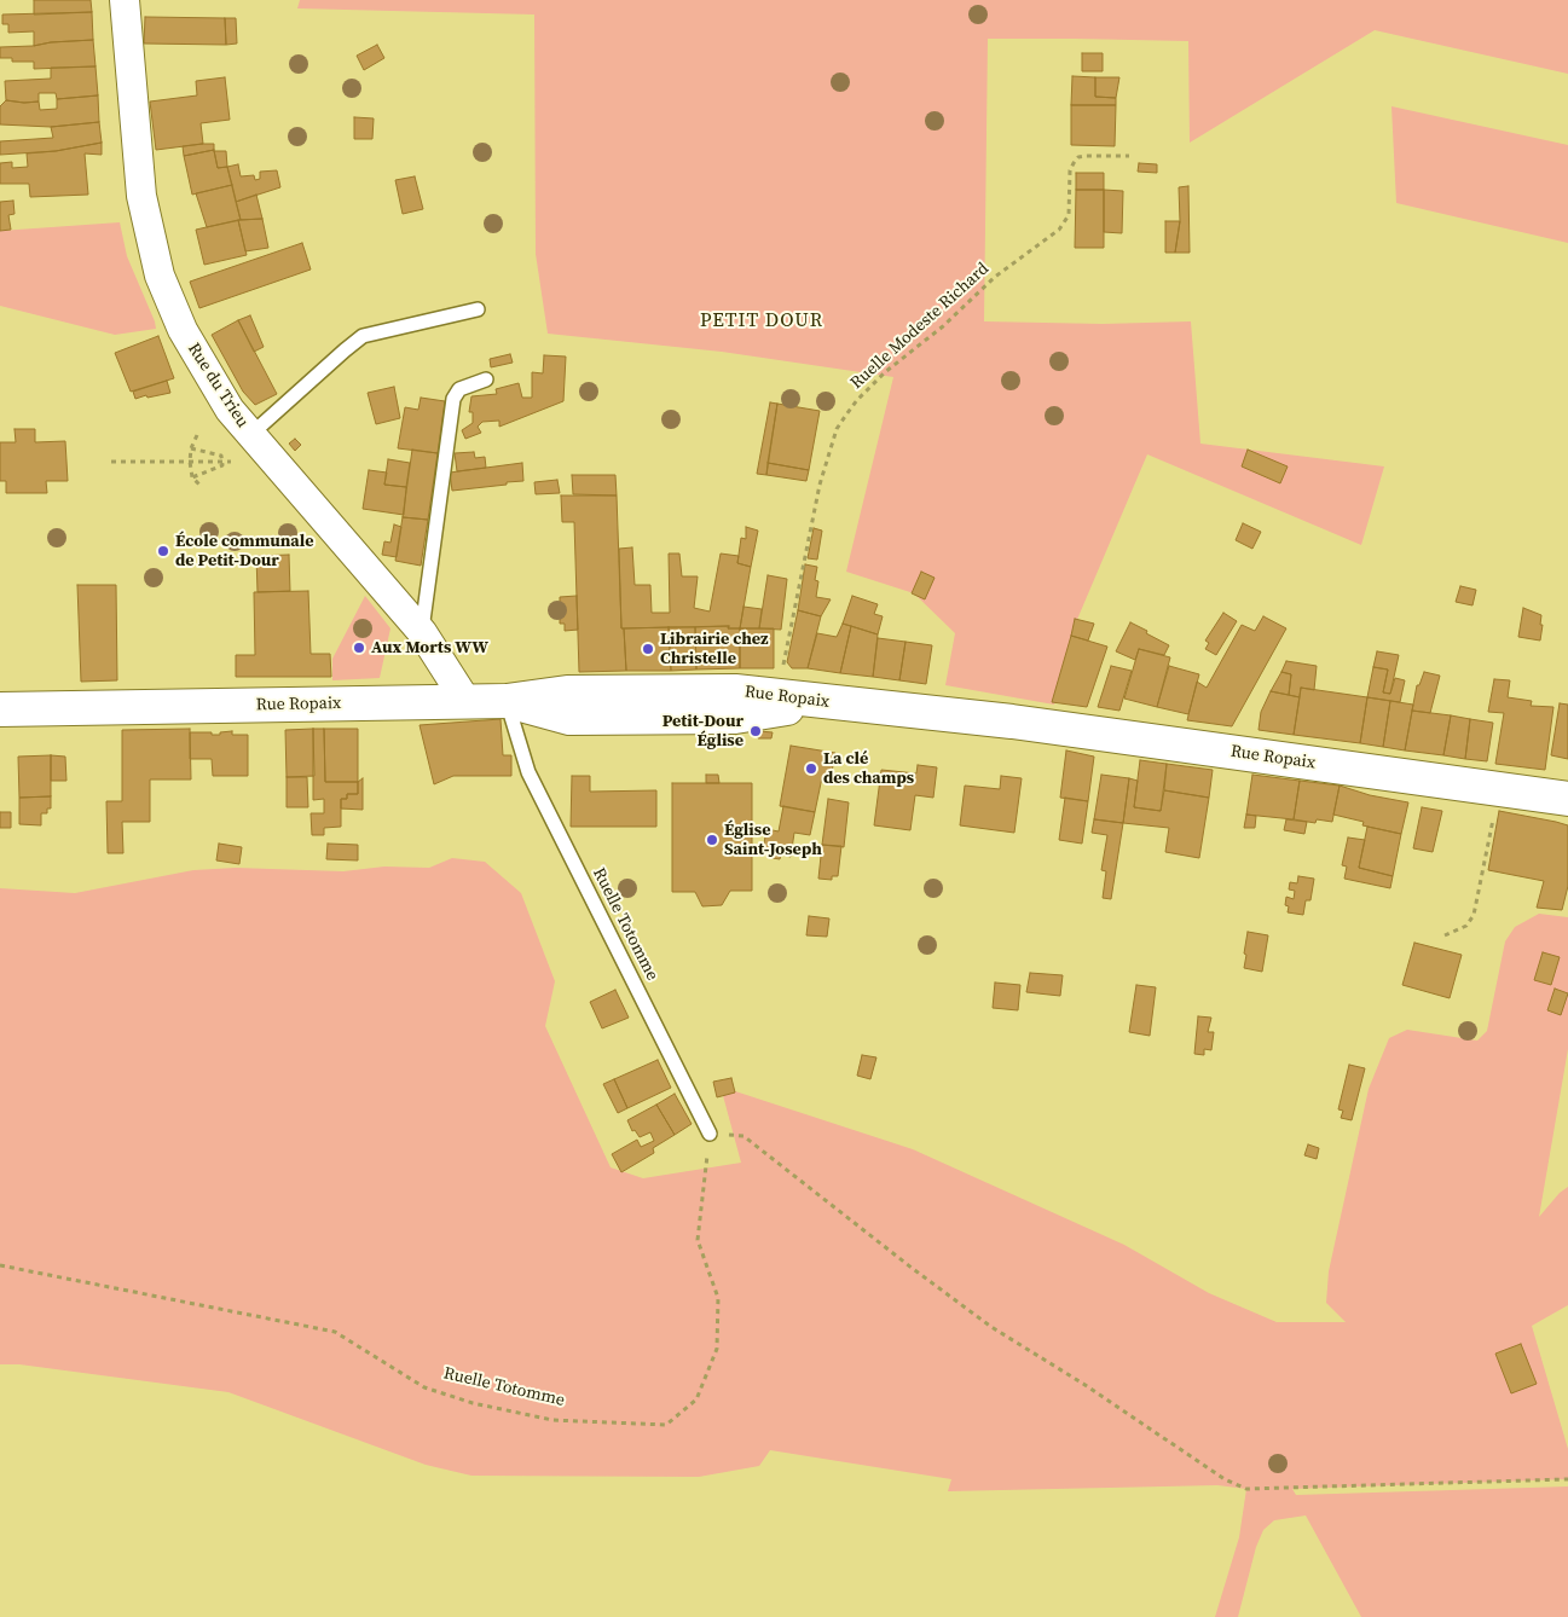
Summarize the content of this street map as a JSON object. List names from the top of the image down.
{
  "streets": {
    "street": ["Rue du Trieu", "Rue Ropaix"],
    "lane": ["Ruelle Totomme"],
    "path": ["Ruelle Modeste Richard"]
  },
  "crossings": [
    ["Ruelle Modeste Richard", "Rue Ropaix"],
    ["Rue du Trieu", "Rue Ropaix"],
    ["Rue Ropaix", "Ruelle Totomme"]
  ],
  "districts": ["PETIT DOUR"],
  "places": [
    "École communale de Petit-Dour",
    "Aux Morts WW",
    "Librairie chez Christelle",
    "Petit-Dour Église",
    "La clé des champs",
    "Église Saint-Joseph"
  ]
}
